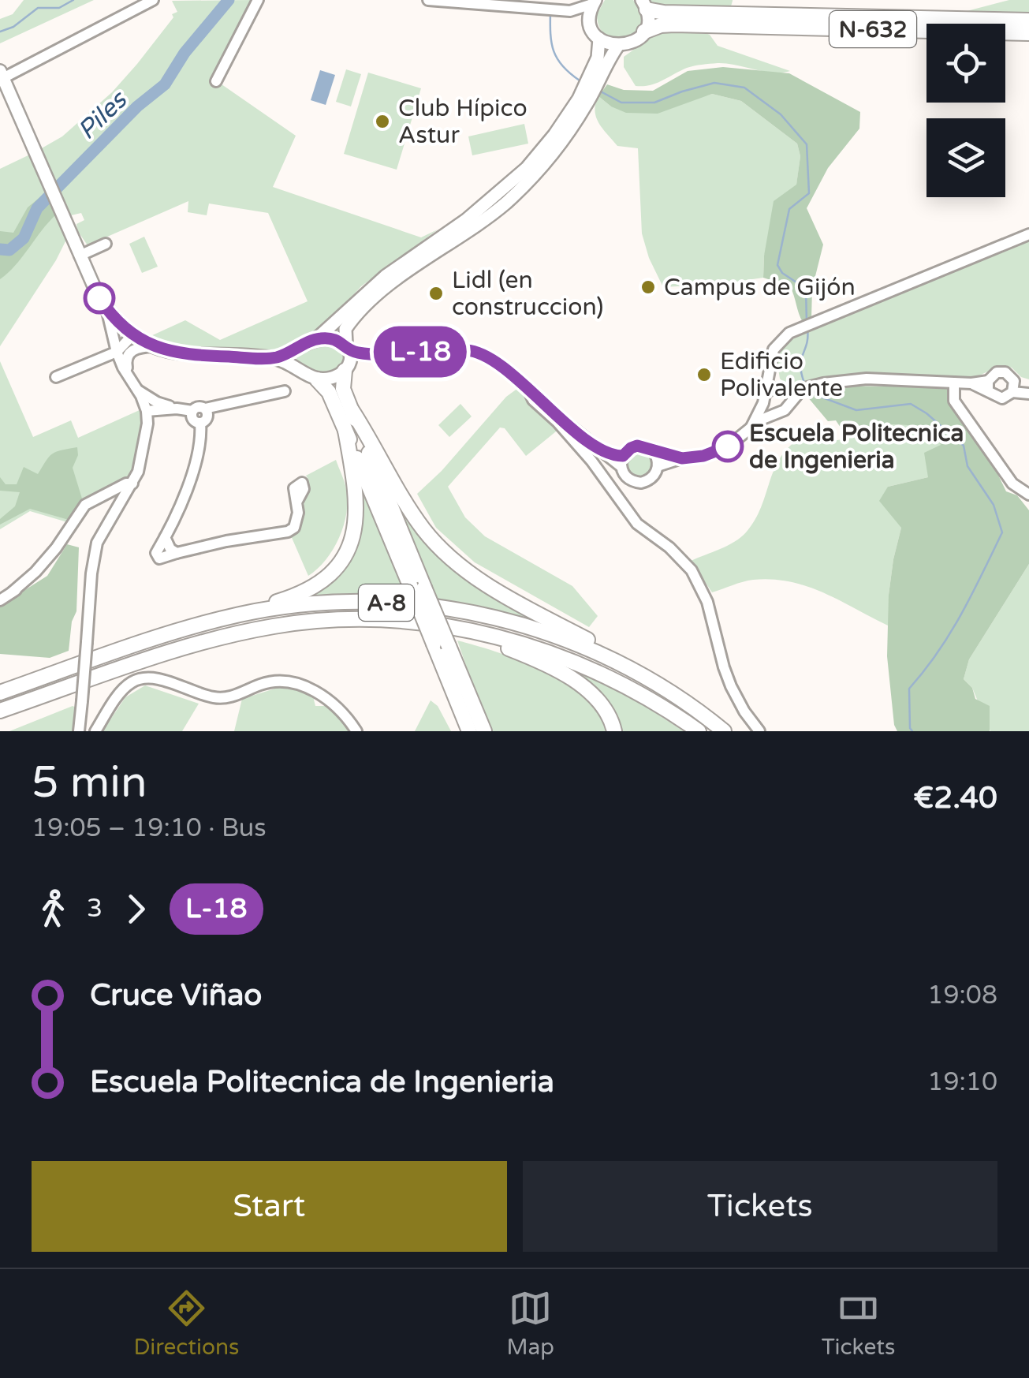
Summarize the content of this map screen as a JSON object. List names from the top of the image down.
{
  "streets": {
    "highway": ["N-632", "A-8"]
  },
  "water": ["Piles"],
  "places": [
    "Club Hípico Astur",
    "Campus de Gijón",
    "Lidl (en construccion)",
    "Edificio Polivalente",
    "Escuela Politecnica de Ingenieria"
  ],
  "lines": ["bus line L-18"],
  "page": {
    "on_map": "L-18",
    "heading": ["5 min", "19:05 – 19:10 · Bus", "€2.40"],
    "legs": ["3", "L-18"],
    "list": [
      {
        "name": "Cruce Viñao",
        "value": "19:08"
      },
      {
        "name": "Escuela Politecnica de Ingenieria",
        "value": "19:10"
      }
    ],
    "buttons": ["Start", "Tickets"],
    "tabs": ["Directions", "Map", "Tickets"]
  }
}
